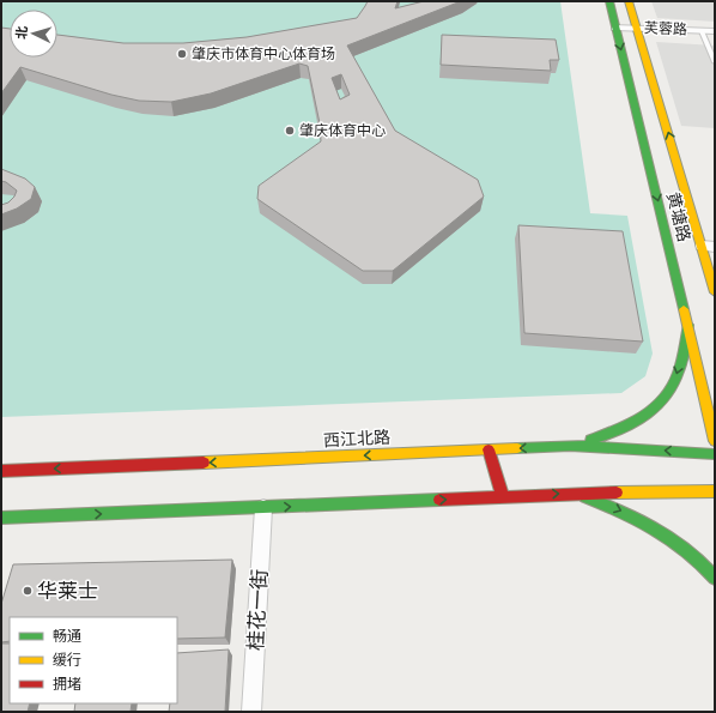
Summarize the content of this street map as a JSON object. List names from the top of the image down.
{
  "streets": {
    "main road": ["黄塘路", "西江北路"],
    "street": ["芙蓉路", "桂花一街"]
  },
  "crossings": [
    ["芙蓉路", "黄塘路"]
  ],
  "places": ["肇庆市体育中心体育场", "肇庆体育中心", "华莱士"],
  "legend": ["畅通", "缓行", "拥堵"],
  "north": "left"
}
